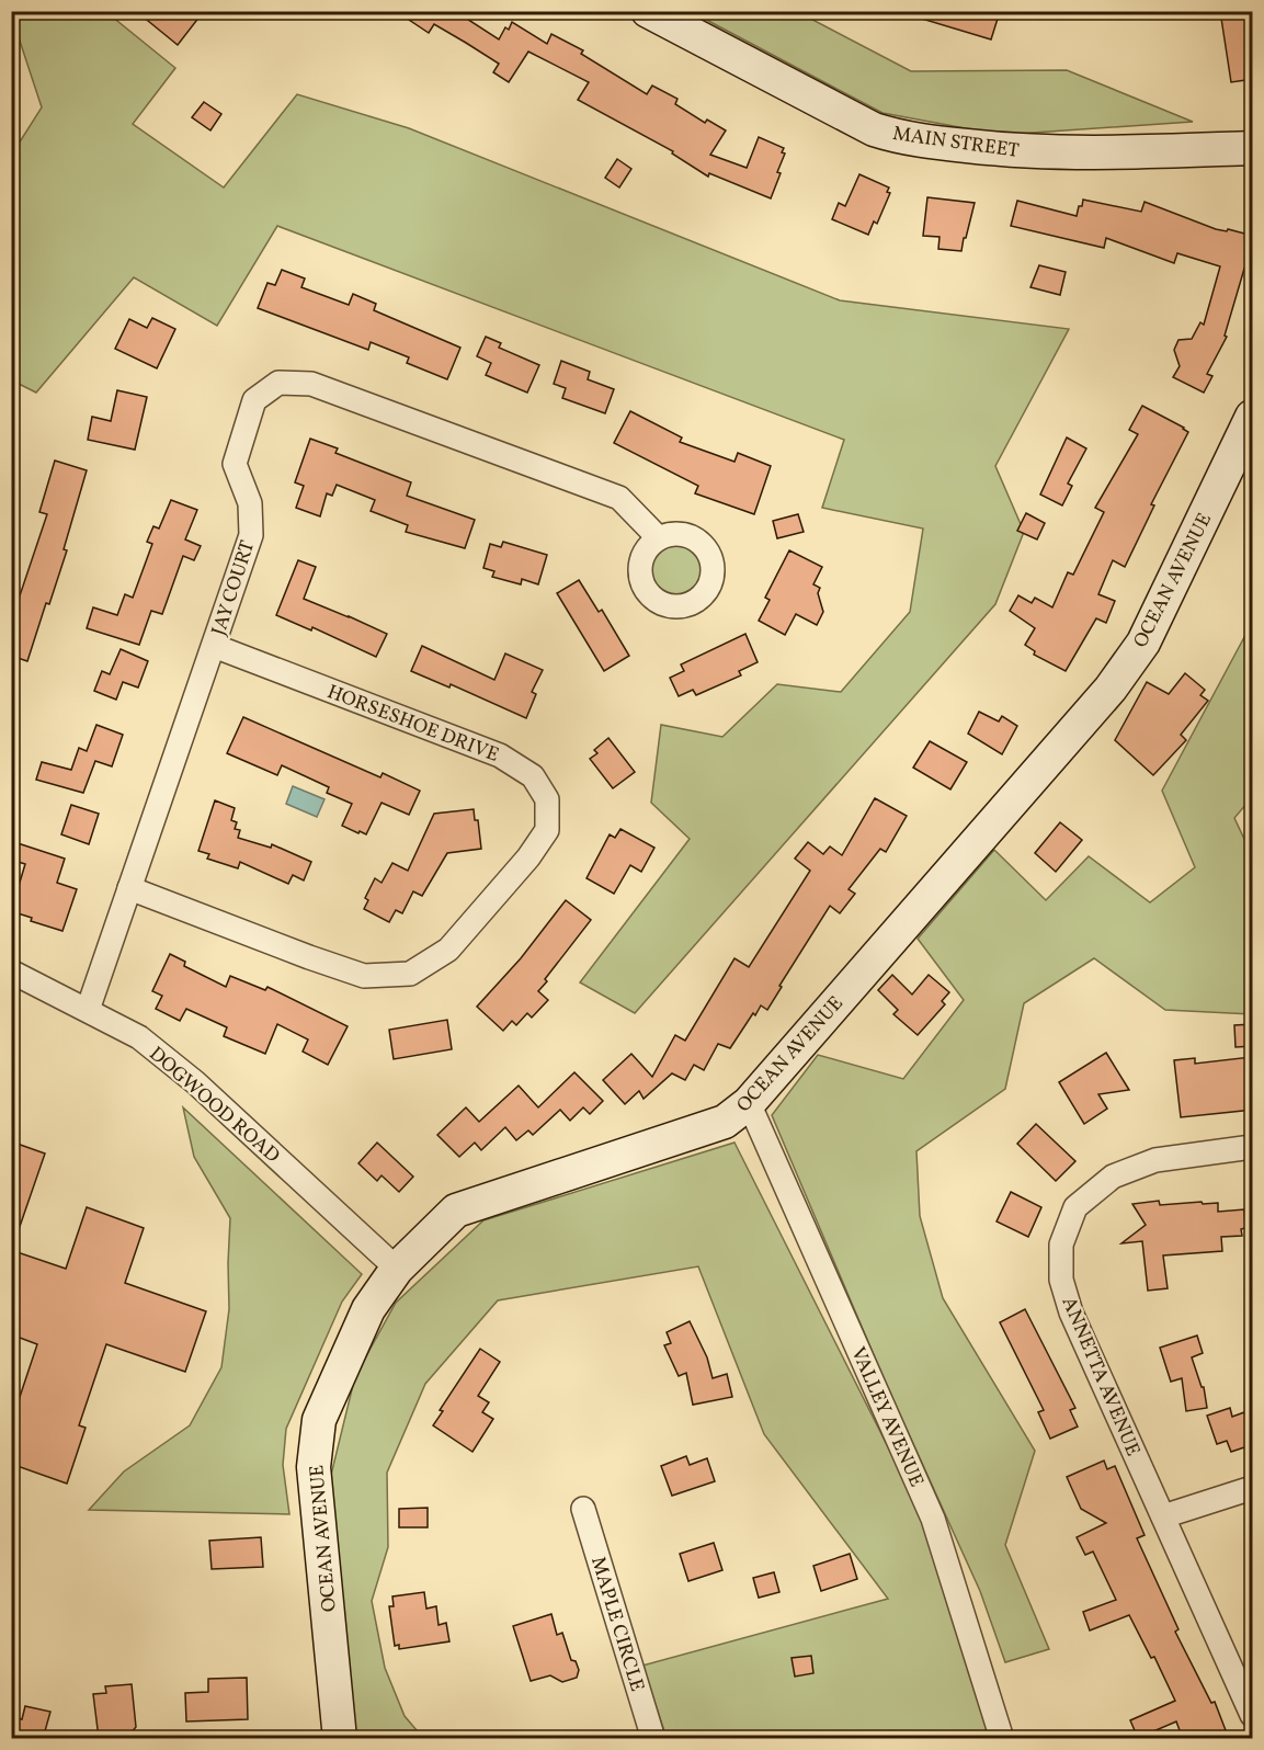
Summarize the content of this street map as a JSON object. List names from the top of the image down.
{
  "streets": {
    "main road": ["MAIN STREET", "OCEAN AVENUE"],
    "street": [
      "JAY COURT",
      "HORSESHOE DRIVE",
      "DOGWOOD ROAD",
      "ANNETTA AVENUE",
      "VALLEY AVENUE",
      "MAPLE CIRCLE"
    ]
  },
  "crossings": [
    ["OCEAN AVENUE", "DOGWOOD ROAD"],
    ["OCEAN AVENUE", "VALLEY AVENUE"],
    ["JAY COURT", "HORSESHOE DRIVE"],
    ["JAY COURT", "DOGWOOD ROAD"]
  ]
}
